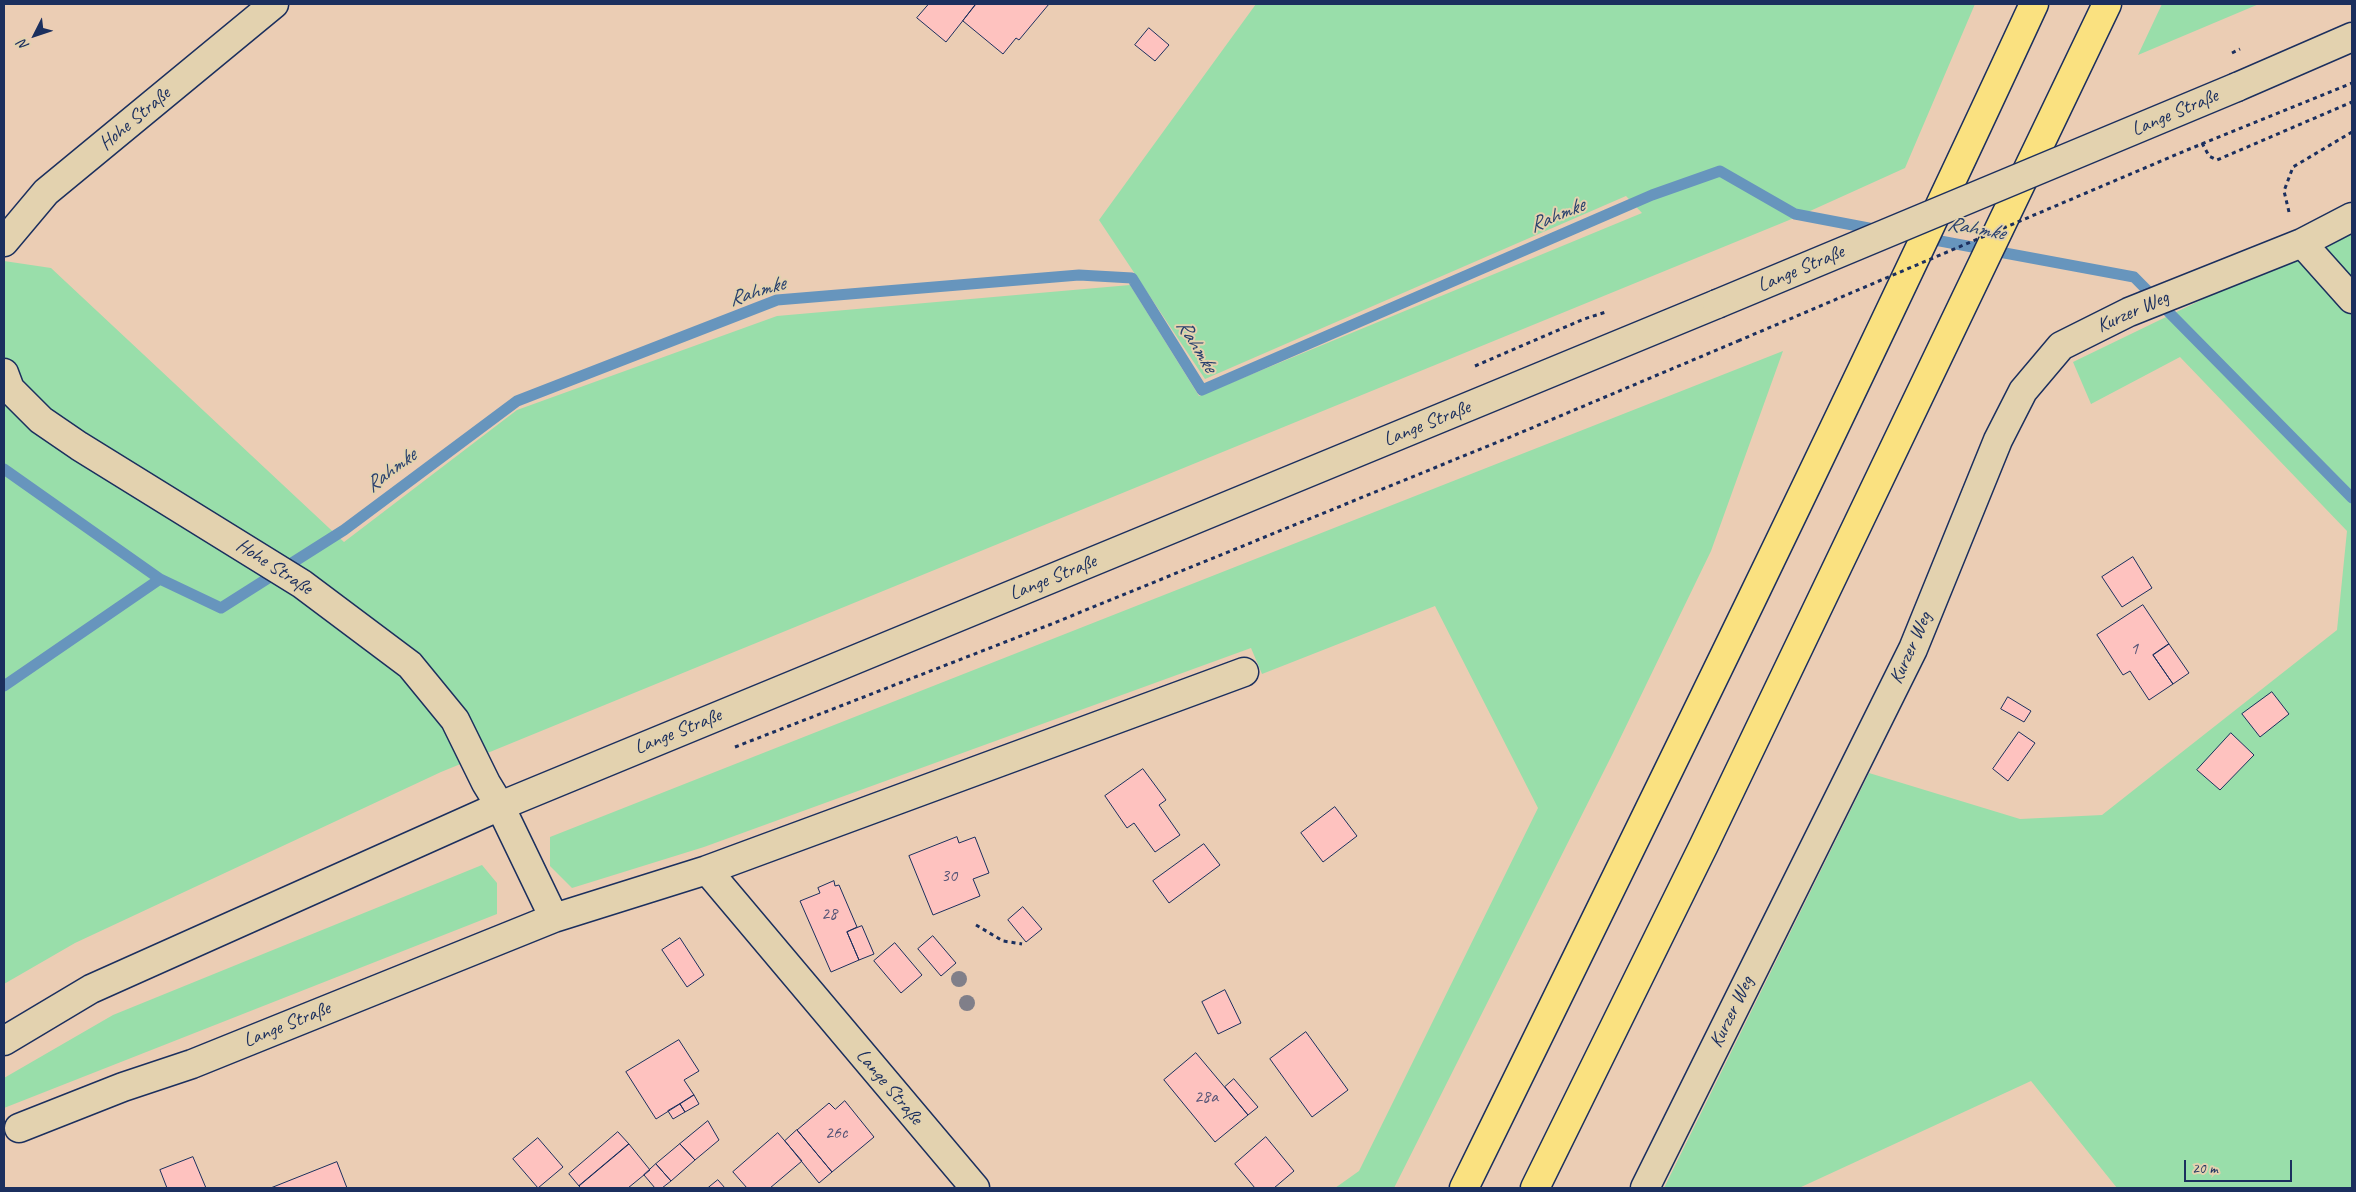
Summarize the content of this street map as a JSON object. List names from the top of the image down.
{
  "streets": {
    "street": ["Lange Straße", "Hohe Straße", "Kurzer Weg"]
  },
  "crossings": [
    ["Lange Straße", "Hohe Straße"]
  ],
  "water": ["Rahmke"],
  "house_numbers": [
    "1",
    "30",
    "28",
    "28a",
    "26c"
  ],
  "scale_bar": "20 m",
  "north": "bottom left"
}
